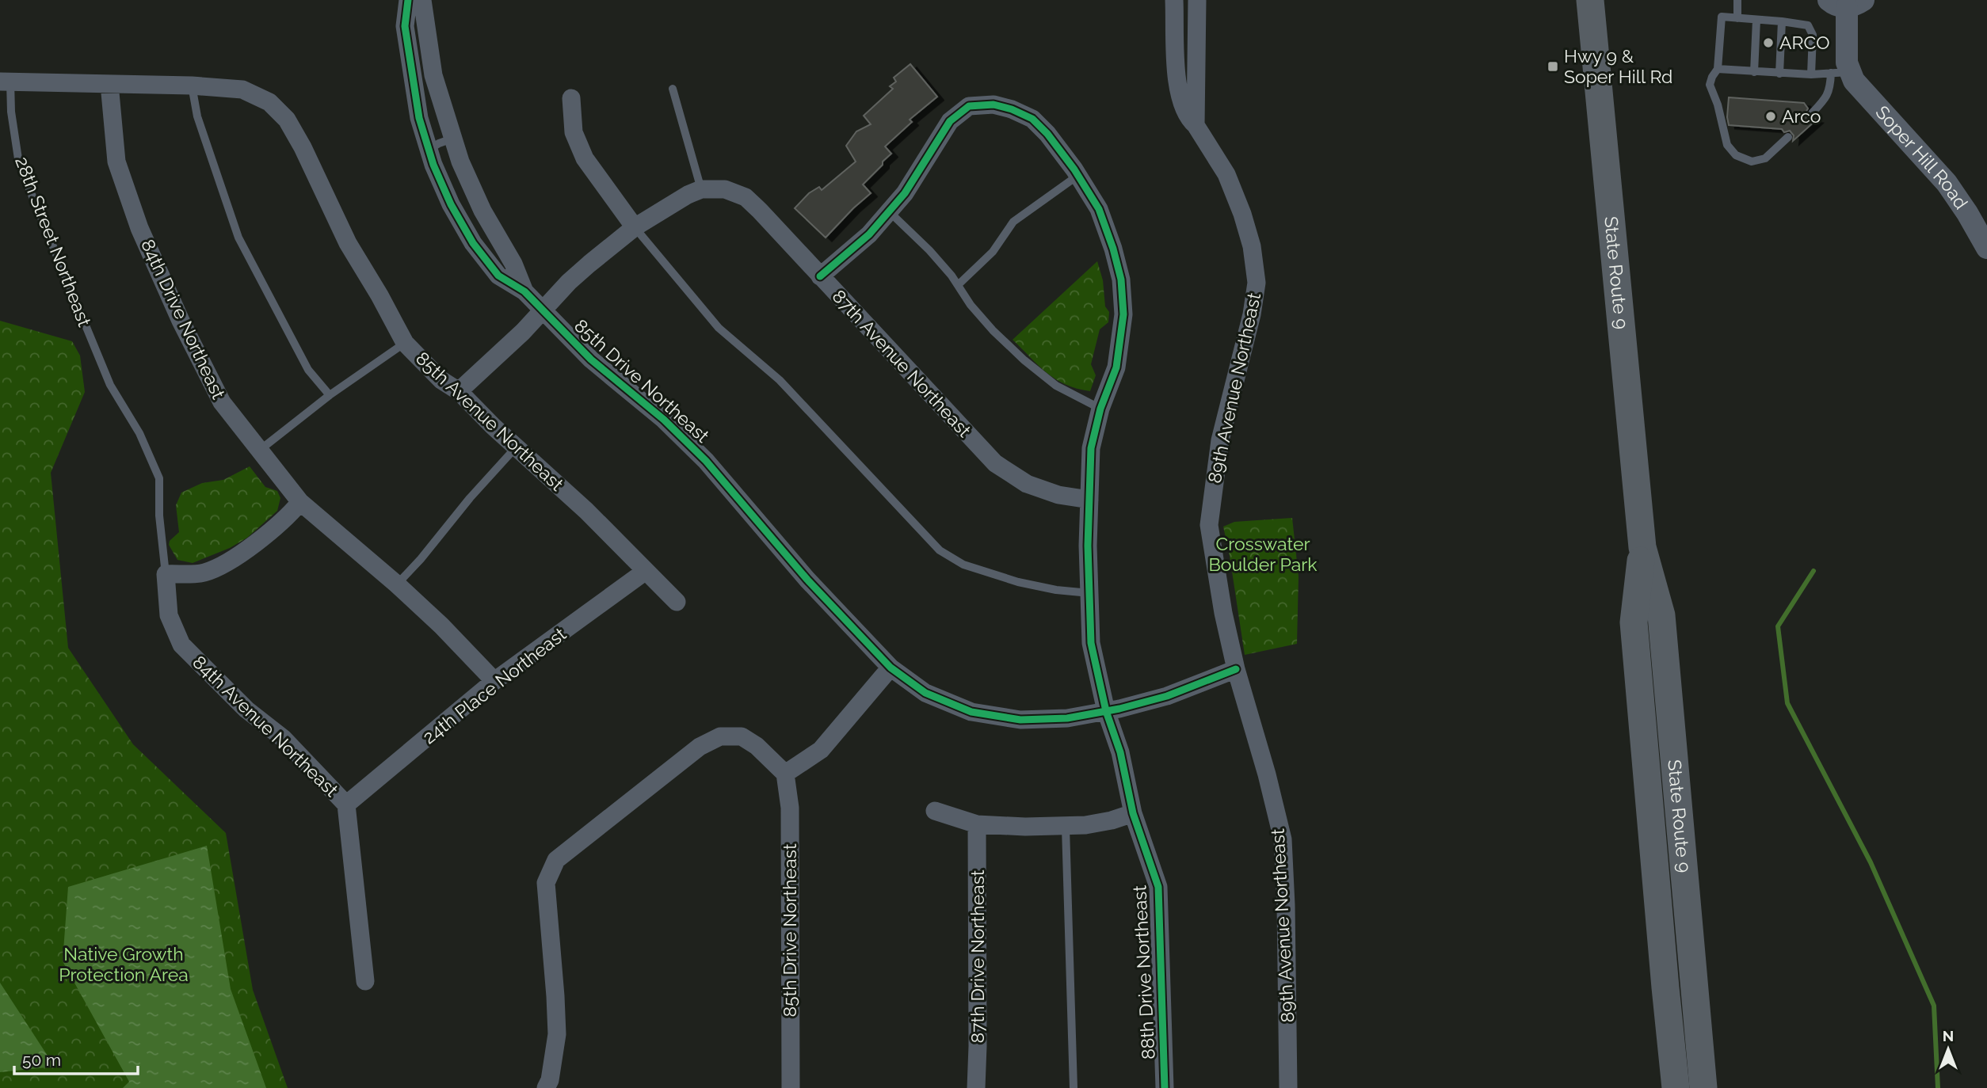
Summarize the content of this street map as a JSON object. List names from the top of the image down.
{
  "streets": {
    "main road": ["State Route 9"],
    "street": [
      "Soper Hill Road",
      "28th Street Northeast",
      "84th Drive Northeast",
      "87th Avenue Northeast",
      "85th Drive Northeast",
      "89th Avenue Northeast",
      "85th Avenue Northeast",
      "24th Place Northeast",
      "84th Avenue Northeast",
      "87th Drive Northeast",
      "88th Drive Northeast"
    ]
  },
  "crossings": [
    ["28th Street Northeast", "84th Drive Northeast"],
    ["28th Street Northeast", "85th Avenue Northeast"],
    ["28th Street Northeast", "84th Avenue Northeast"],
    ["84th Drive Northeast", "24th Place Northeast"],
    ["87th Avenue Northeast", "88th Drive Northeast"],
    ["85th Drive Northeast", "89th Avenue Northeast"],
    ["85th Drive Northeast", "88th Drive Northeast"],
    ["85th Avenue Northeast", "24th Place Northeast"],
    ["24th Place Northeast", "84th Avenue Northeast"]
  ],
  "parks": ["Crosswater Boulder Park", "Native Growth Protection Area"],
  "places": {
    "other": ["ARCO", "Arco"],
    "transit": ["Hwy 9 & Soper Hill Rd"]
  },
  "scale_bar": "50 m",
  "north": "top"
}
